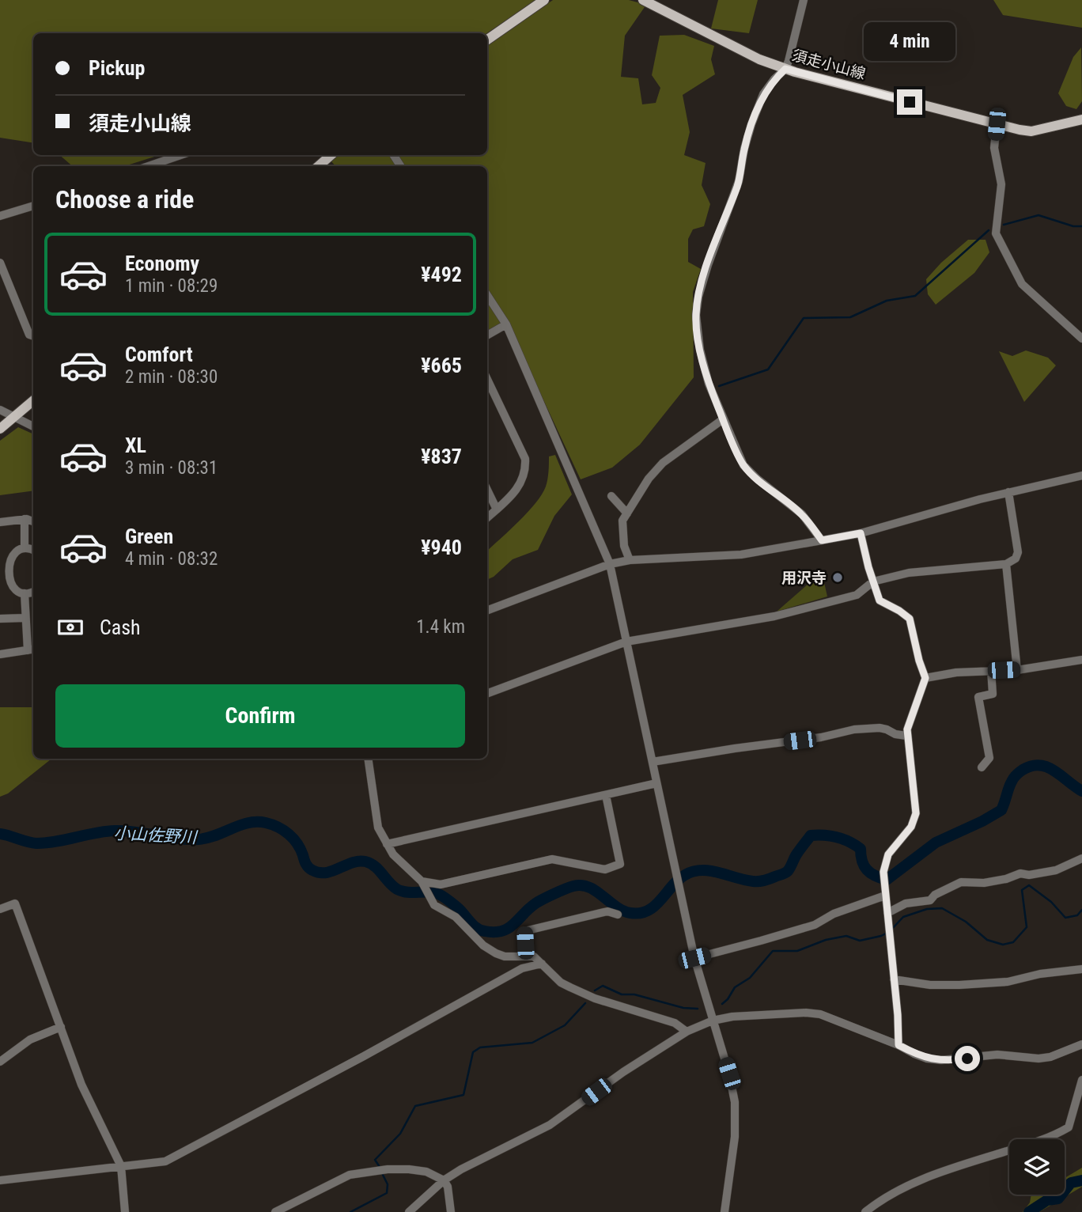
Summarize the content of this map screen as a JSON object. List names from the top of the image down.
{
  "streets": {
    "main road": ["須走小山線"]
  },
  "water": ["小山佐野川"],
  "places": ["用沢寺"],
  "page": {
    "bubble": "4 min",
    "banner": ["Pickup", "須走小山線"],
    "heading": "Choose a ride",
    "list": [
      {
        "name": "Economy",
        "note": "1 min · 08:29",
        "value": "¥492"
      },
      {
        "name": "Comfort",
        "note": "2 min · 08:30",
        "value": "¥665"
      },
      {
        "name": "XL",
        "note": "3 min · 08:31",
        "value": "¥837"
      },
      {
        "name": "Green",
        "note": "4 min · 08:32",
        "value": "¥940"
      }
    ],
    "pay": ["Cash", "1.4 km"],
    "buttons": "Confirm"
  }
}
